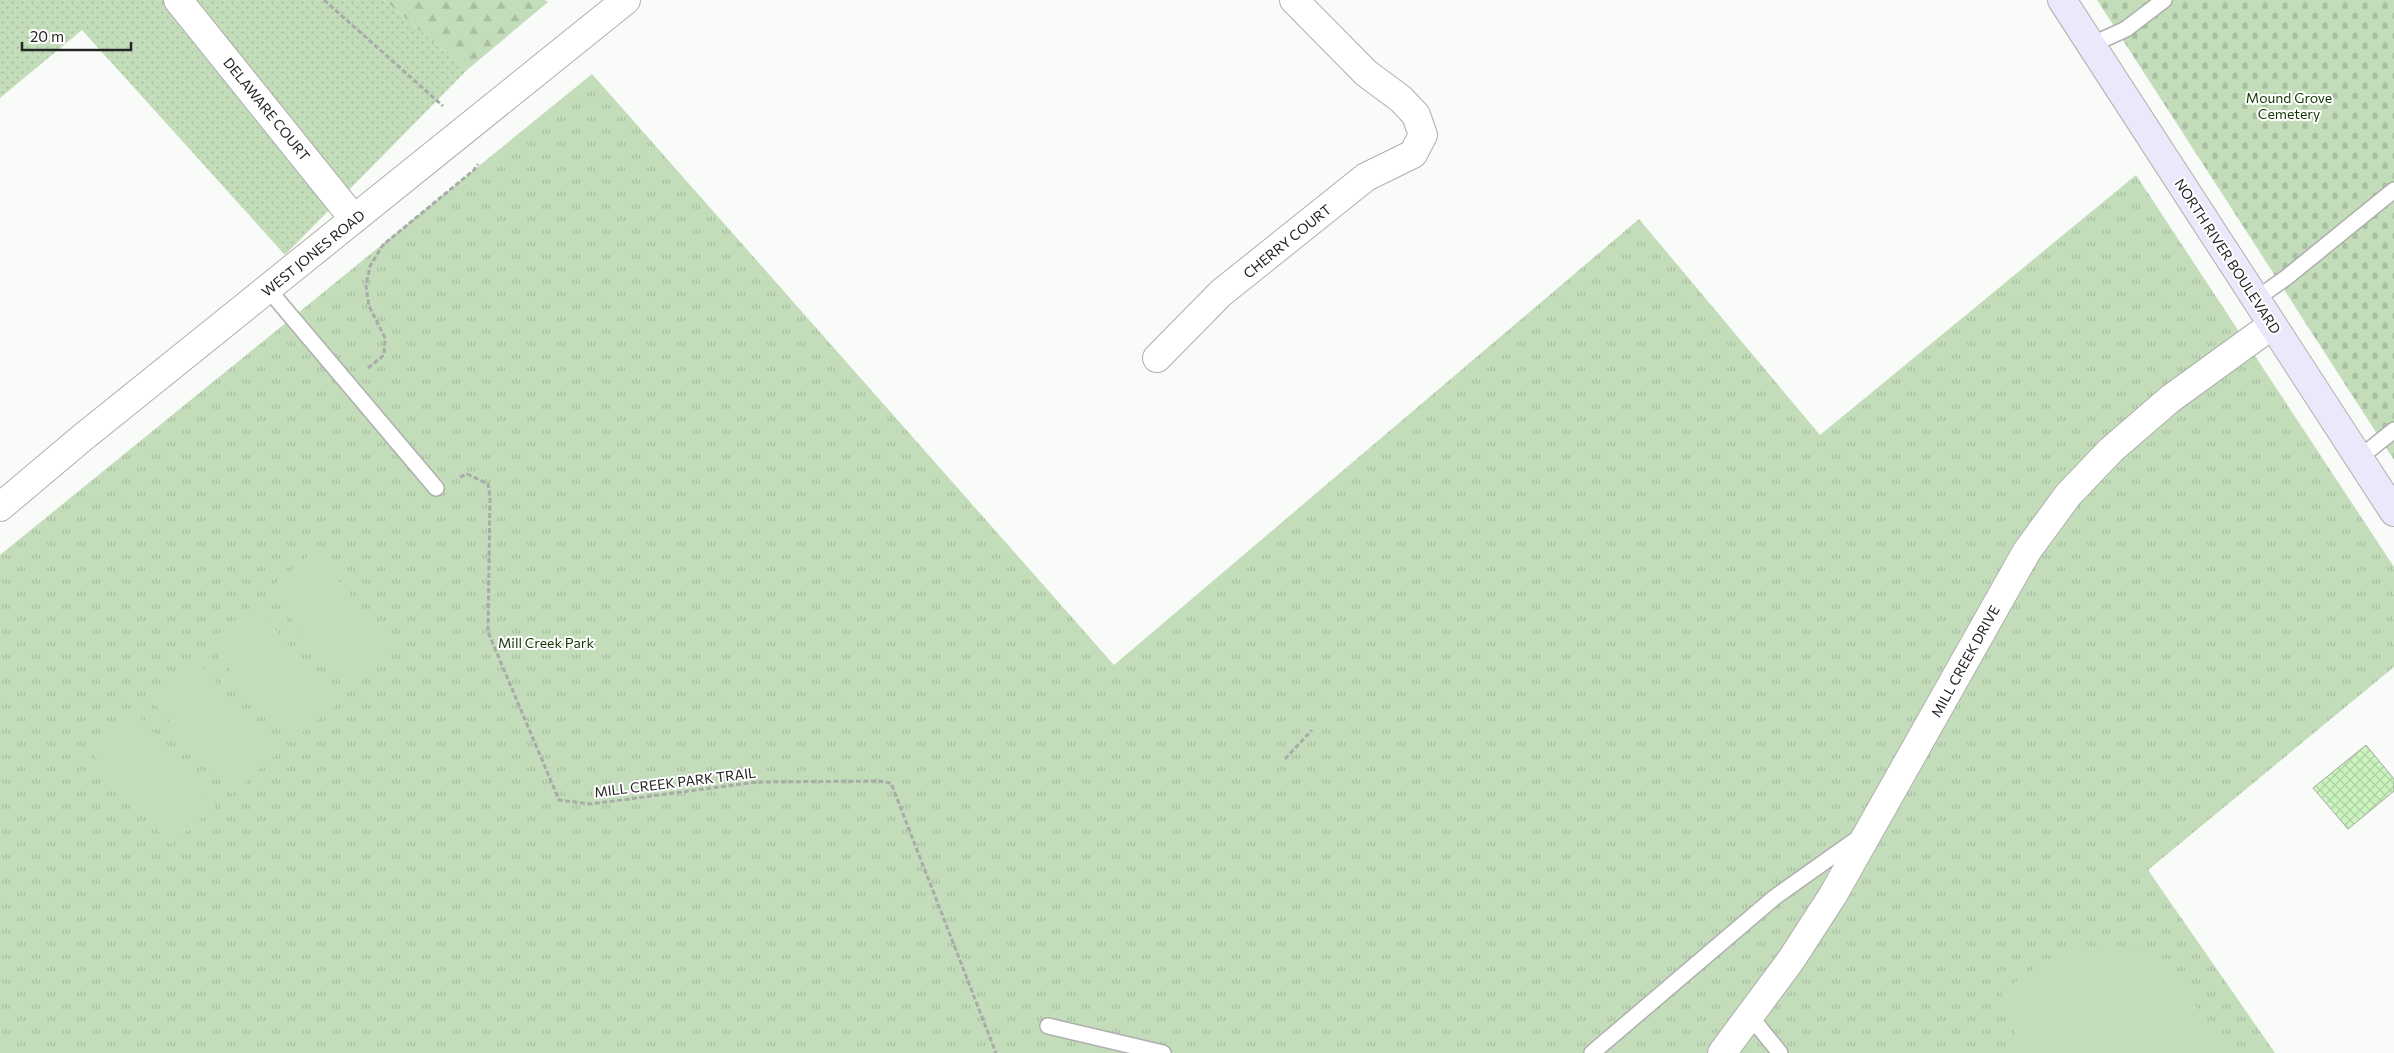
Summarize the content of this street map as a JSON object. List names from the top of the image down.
{
  "streets": {
    "main road": ["NORTH RIVER BOULEVARD"],
    "street": [
      "DELAWARE COURT",
      "CHERRY COURT",
      "WEST JONES ROAD",
      "MILL CREEK DRIVE"
    ],
    "path": ["MILL CREEK PARK TRAIL"]
  },
  "crossings": [
    ["DELAWARE COURT", "WEST JONES ROAD"],
    ["NORTH RIVER BOULEVARD", "MILL CREEK DRIVE"]
  ],
  "parks": ["Mound Grove Cemetery", "Mill Creek Park"],
  "scale_bar": "20 m"
}
